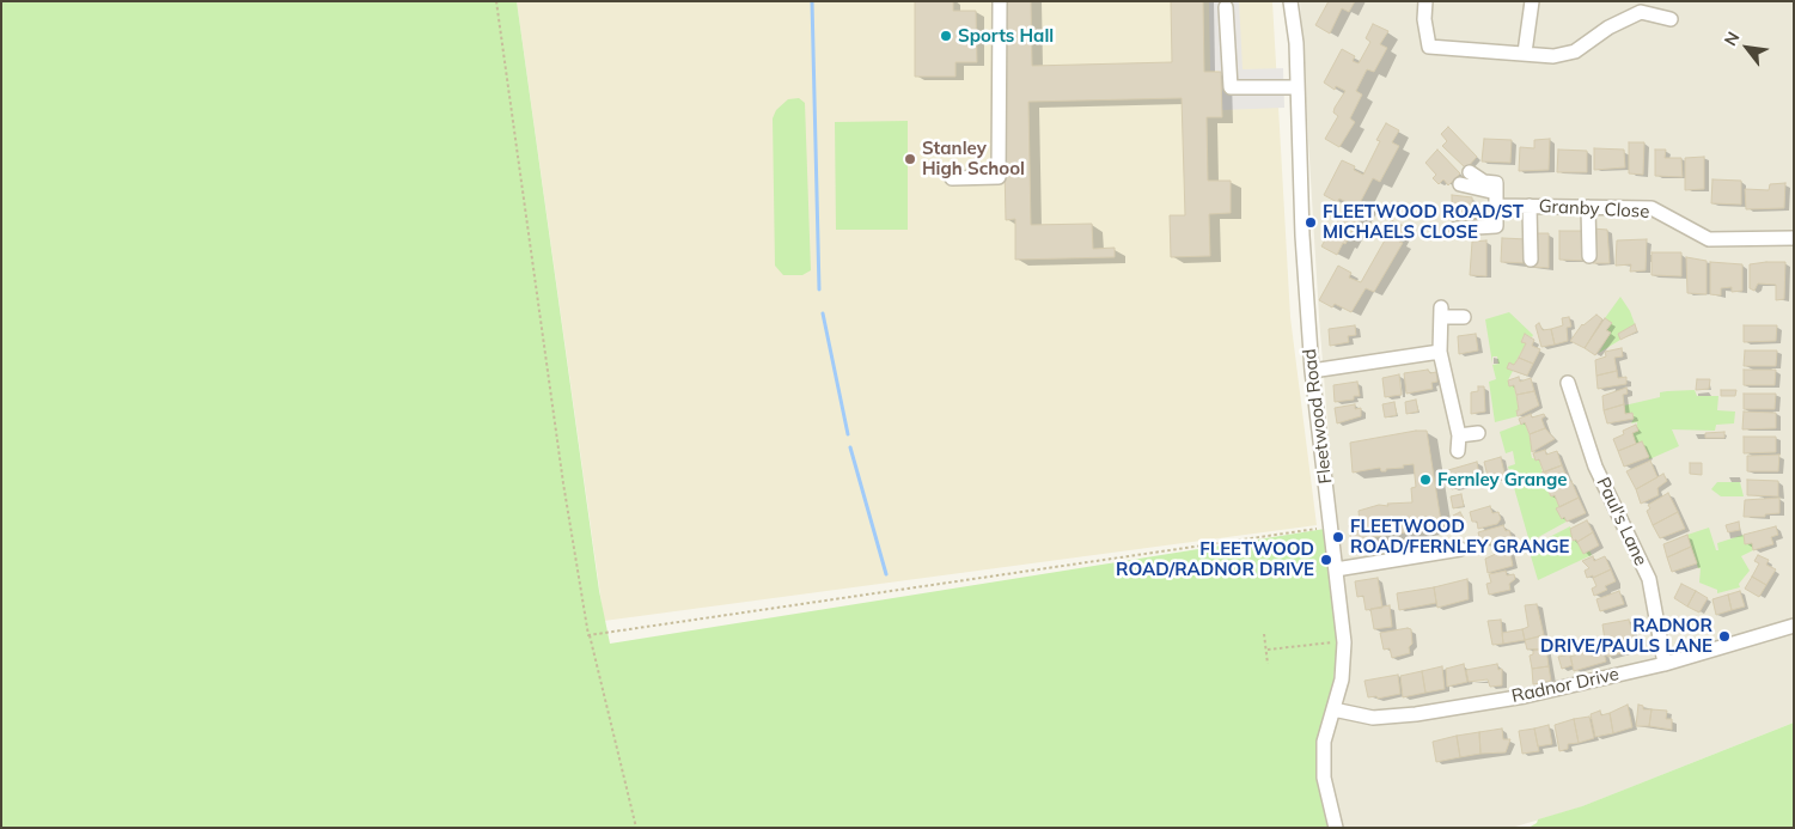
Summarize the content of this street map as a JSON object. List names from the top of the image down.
{
  "streets": {
    "street": [
      "Granby Close",
      "Fleetwood Road",
      "Paul's Lane",
      "Radnor Drive"
    ]
  },
  "crossings": [
    ["Fleetwood Road", "Radnor Drive"],
    ["Paul's Lane", "Radnor Drive"]
  ],
  "places": [
    "Sports Hall",
    "Stanley High School",
    "FLEETWOOD ROAD/ST MICHAELS CLOSE",
    "Fernley Grange",
    "FLEETWOOD ROAD/FERNLEY GRANGE",
    "FLEETWOOD ROAD/RADNOR DRIVE",
    "RADNOR DRIVE/PAULS LANE"
  ],
  "north": "top left"
}
